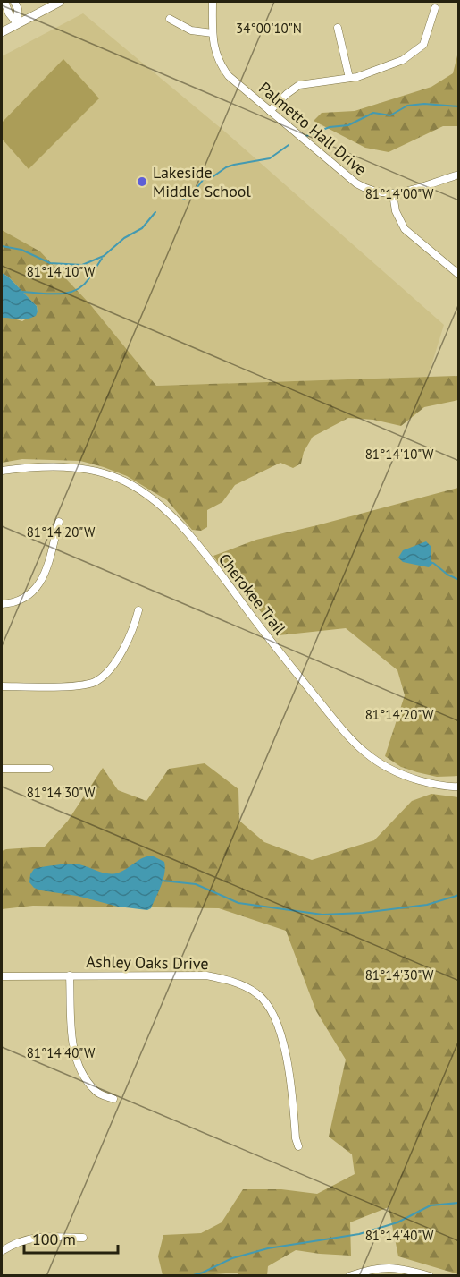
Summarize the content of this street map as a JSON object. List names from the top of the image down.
{
  "streets": {
    "street": ["Palmetto Hall Drive", "Cherokee Trail", "Ashley Oaks Drive"]
  },
  "places": ["Lakeside Middle School"],
  "scale_bar": "100 m",
  "coordinates": [
    "34°00'10\"N",
    "81°14'00\"W",
    "81°14'10\"W",
    "81°14'20\"W",
    "81°14'30\"W",
    "81°14'40\"W"
  ]
}
